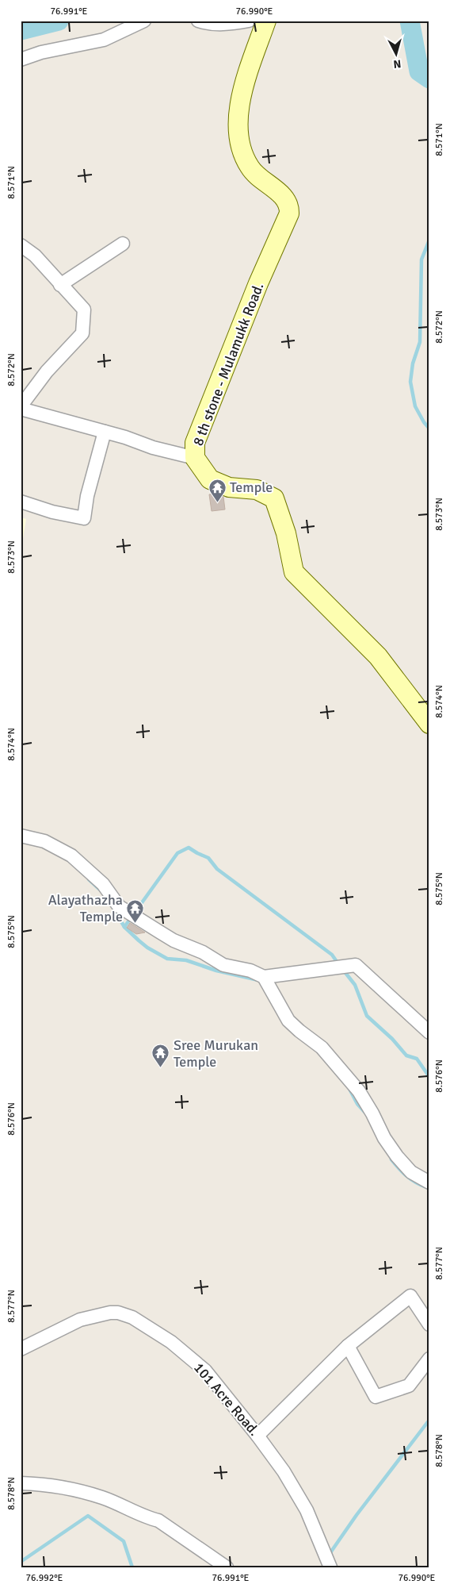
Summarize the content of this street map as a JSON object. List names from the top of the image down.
{
  "streets": {
    "main road": ["8 th stone - Mulamukk Road."],
    "street": ["101 Acre Road."]
  },
  "places": {
    "temple": ["Temple", "Alayathazha Temple", "Sree Murukan Temple"]
  },
  "north": "bottom",
  "coordinates": [
    "76.991°E",
    "76.990°E",
    "8.571°N",
    "8.572°N",
    "8.573°N",
    "8.574°N",
    "8.575°N",
    "8.576°N",
    "8.577°N",
    "8.578°N",
    "76.992°E"
  ]
}
